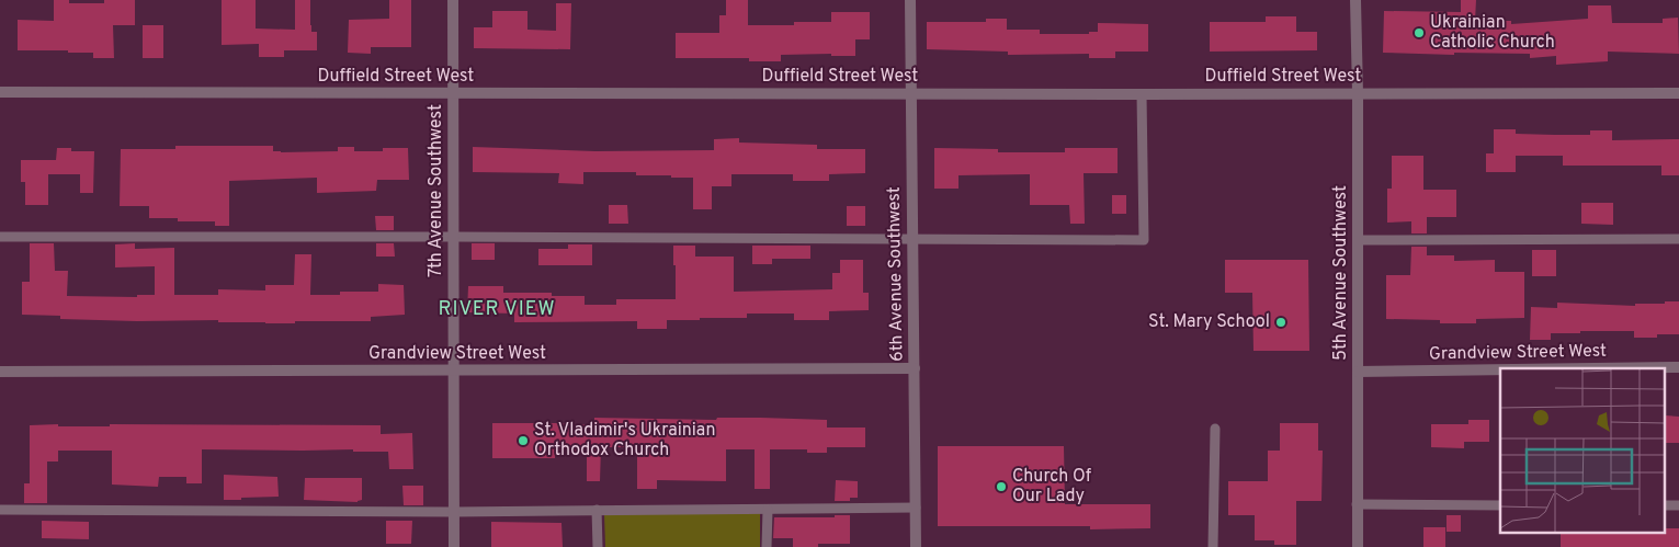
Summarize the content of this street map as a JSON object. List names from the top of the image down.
{
  "streets": {
    "street": [
      "Duffield Street West",
      "7th Avenue Southwest",
      "5th Avenue Southwest",
      "6th Avenue Southwest",
      "Grandview Street West"
    ]
  },
  "crossings": [
    ["Duffield Street West", "7th Avenue Southwest"],
    ["Duffield Street West", "5th Avenue Southwest"],
    ["Duffield Street West", "6th Avenue Southwest"],
    ["7th Avenue Southwest", "Grandview Street West"],
    ["5th Avenue Southwest", "Grandview Street West"],
    ["6th Avenue Southwest", "Grandview Street West"]
  ],
  "districts": ["RIVER VIEW"],
  "places": [
    "Ukrainian Catholic Church",
    "St. Mary School",
    "St. Vladimir's Ukrainian Orthodox Church",
    "Church Of Our Lady"
  ]
}
